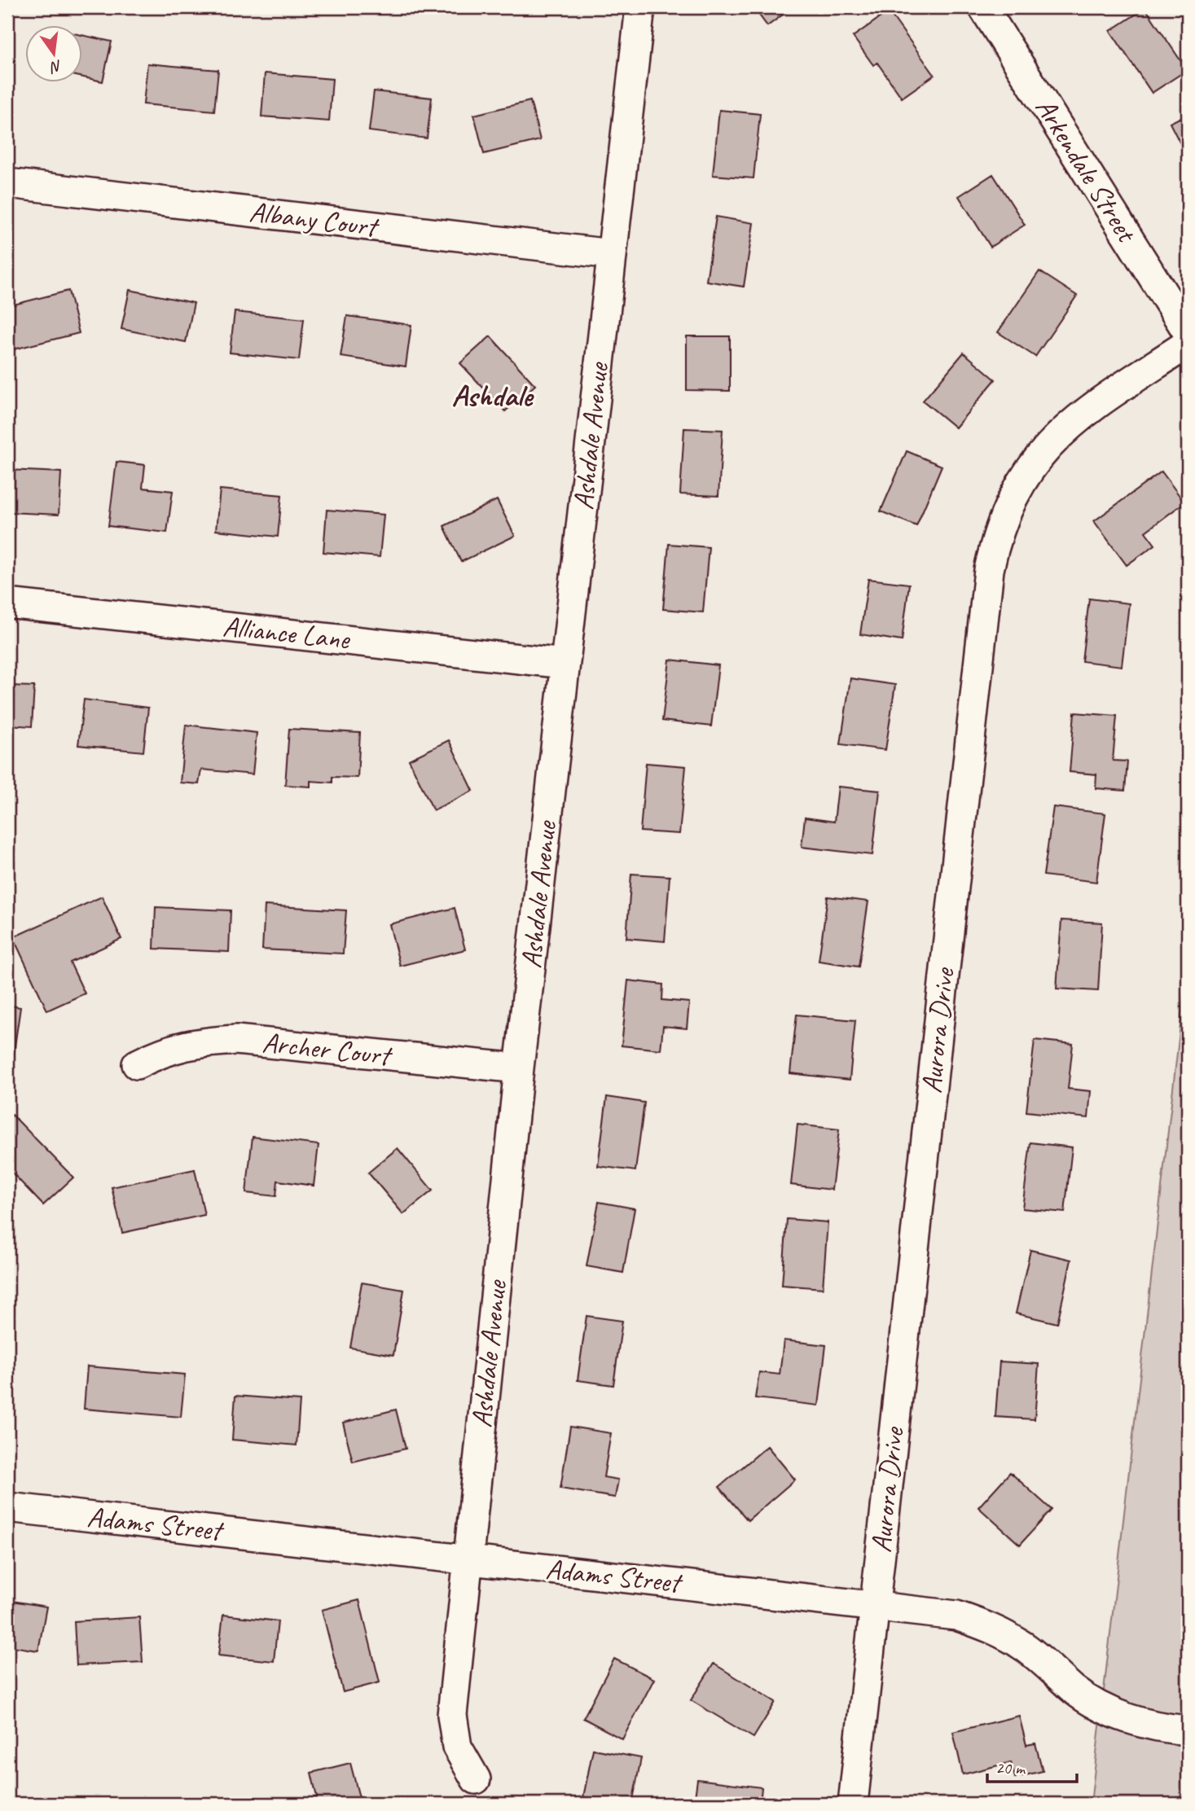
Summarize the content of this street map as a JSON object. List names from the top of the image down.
{
  "streets": {
    "street": [
      "Arkendale Street",
      "Albany Court",
      "Ashdale Avenue",
      "Alliance Lane",
      "Aurora Drive",
      "Archer Court",
      "Adams Street"
    ]
  },
  "crossings": [
    ["Albany Court", "Ashdale Avenue"],
    ["Ashdale Avenue", "Alliance Lane"],
    ["Ashdale Avenue", "Archer Court"],
    ["Ashdale Avenue", "Adams Street"],
    ["Aurora Drive", "Adams Street"]
  ],
  "districts": ["Ashdale"],
  "scale_bar": "20 m",
  "north": "bottom"
}
